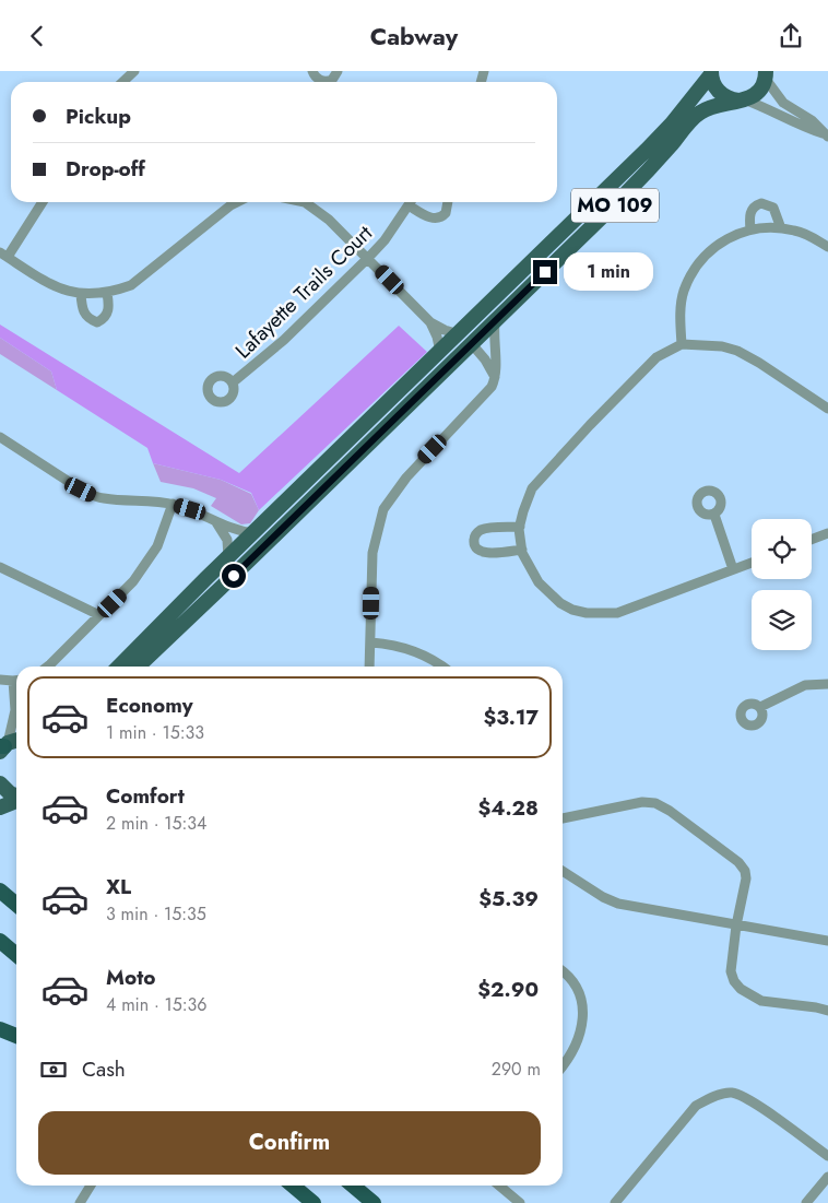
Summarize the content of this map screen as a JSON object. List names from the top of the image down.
{
  "streets": {
    "main road": ["MO 109"],
    "street": ["Lafayette Trails Court"]
  },
  "page": {
    "header": "Cabway",
    "banner": ["Pickup", "Drop-off"],
    "bubble": "1 min",
    "list": [
      {
        "name": "Economy",
        "note": "1 min · 15:33",
        "value": "$3.17"
      },
      {
        "name": "Comfort",
        "note": "2 min · 15:34",
        "value": "$4.28"
      },
      {
        "name": "XL",
        "note": "3 min · 15:35",
        "value": "$5.39"
      },
      {
        "name": "Moto",
        "note": "4 min · 15:36",
        "value": "$2.90"
      }
    ],
    "pay": ["Cash", "290 m"],
    "buttons": "Confirm"
  }
}
